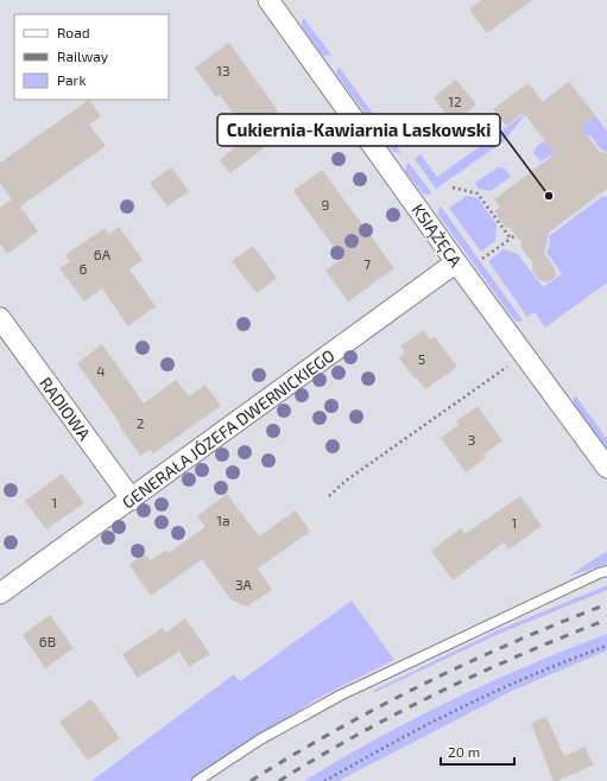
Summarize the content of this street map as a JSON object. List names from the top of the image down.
{
  "streets": {
    "street": ["KSIĄŻĘCA", "RADIOWA", "GENERAŁA JÓZEFA DWERNICKIEGO"]
  },
  "crossings": [
    ["KSIĄŻĘCA", "GENERAŁA JÓZEFA DWERNICKIEGO"],
    ["RADIOWA", "GENERAŁA JÓZEFA DWERNICKIEGO"]
  ],
  "places": ["Cukiernia-Kawiarnia Laskowski"],
  "house_numbers": [
    "13",
    "12",
    "9",
    "6A",
    "7",
    "6",
    "5",
    "4",
    "2",
    "3",
    "1",
    "1a",
    "1",
    "3A",
    "6B"
  ],
  "legend": ["Road", "Railway", "Park"],
  "scale_bar": "20 m"
}
